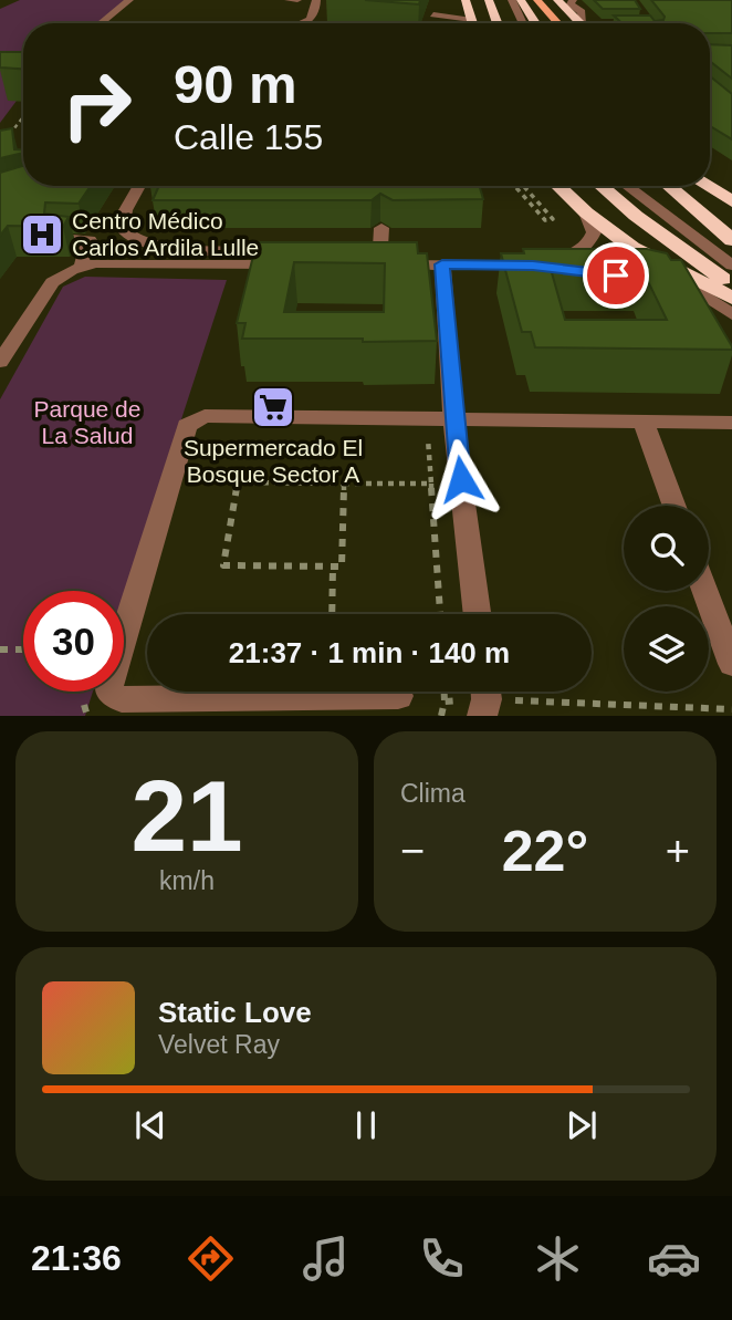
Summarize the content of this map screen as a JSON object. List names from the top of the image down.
{
  "parks": ["Parque de La Salud"],
  "places": {
    "hospital": ["Centro Médico Carlos Ardila Lulle"],
    "supermarket": ["Supermercado El Bosque Sector A"]
  },
  "page": {
    "turn": ["90 m", "Calle 155"],
    "limit": "30",
    "trip": "21:37 · 1 min · 140 m",
    "tile": [
      ["21", "km/h"],
      "Clima"
    ],
    "heat": ["−", "22°", "+"],
    "song": ["Static Love", "Velvet Ray"],
    "tabs": "21:36"
  }
}
